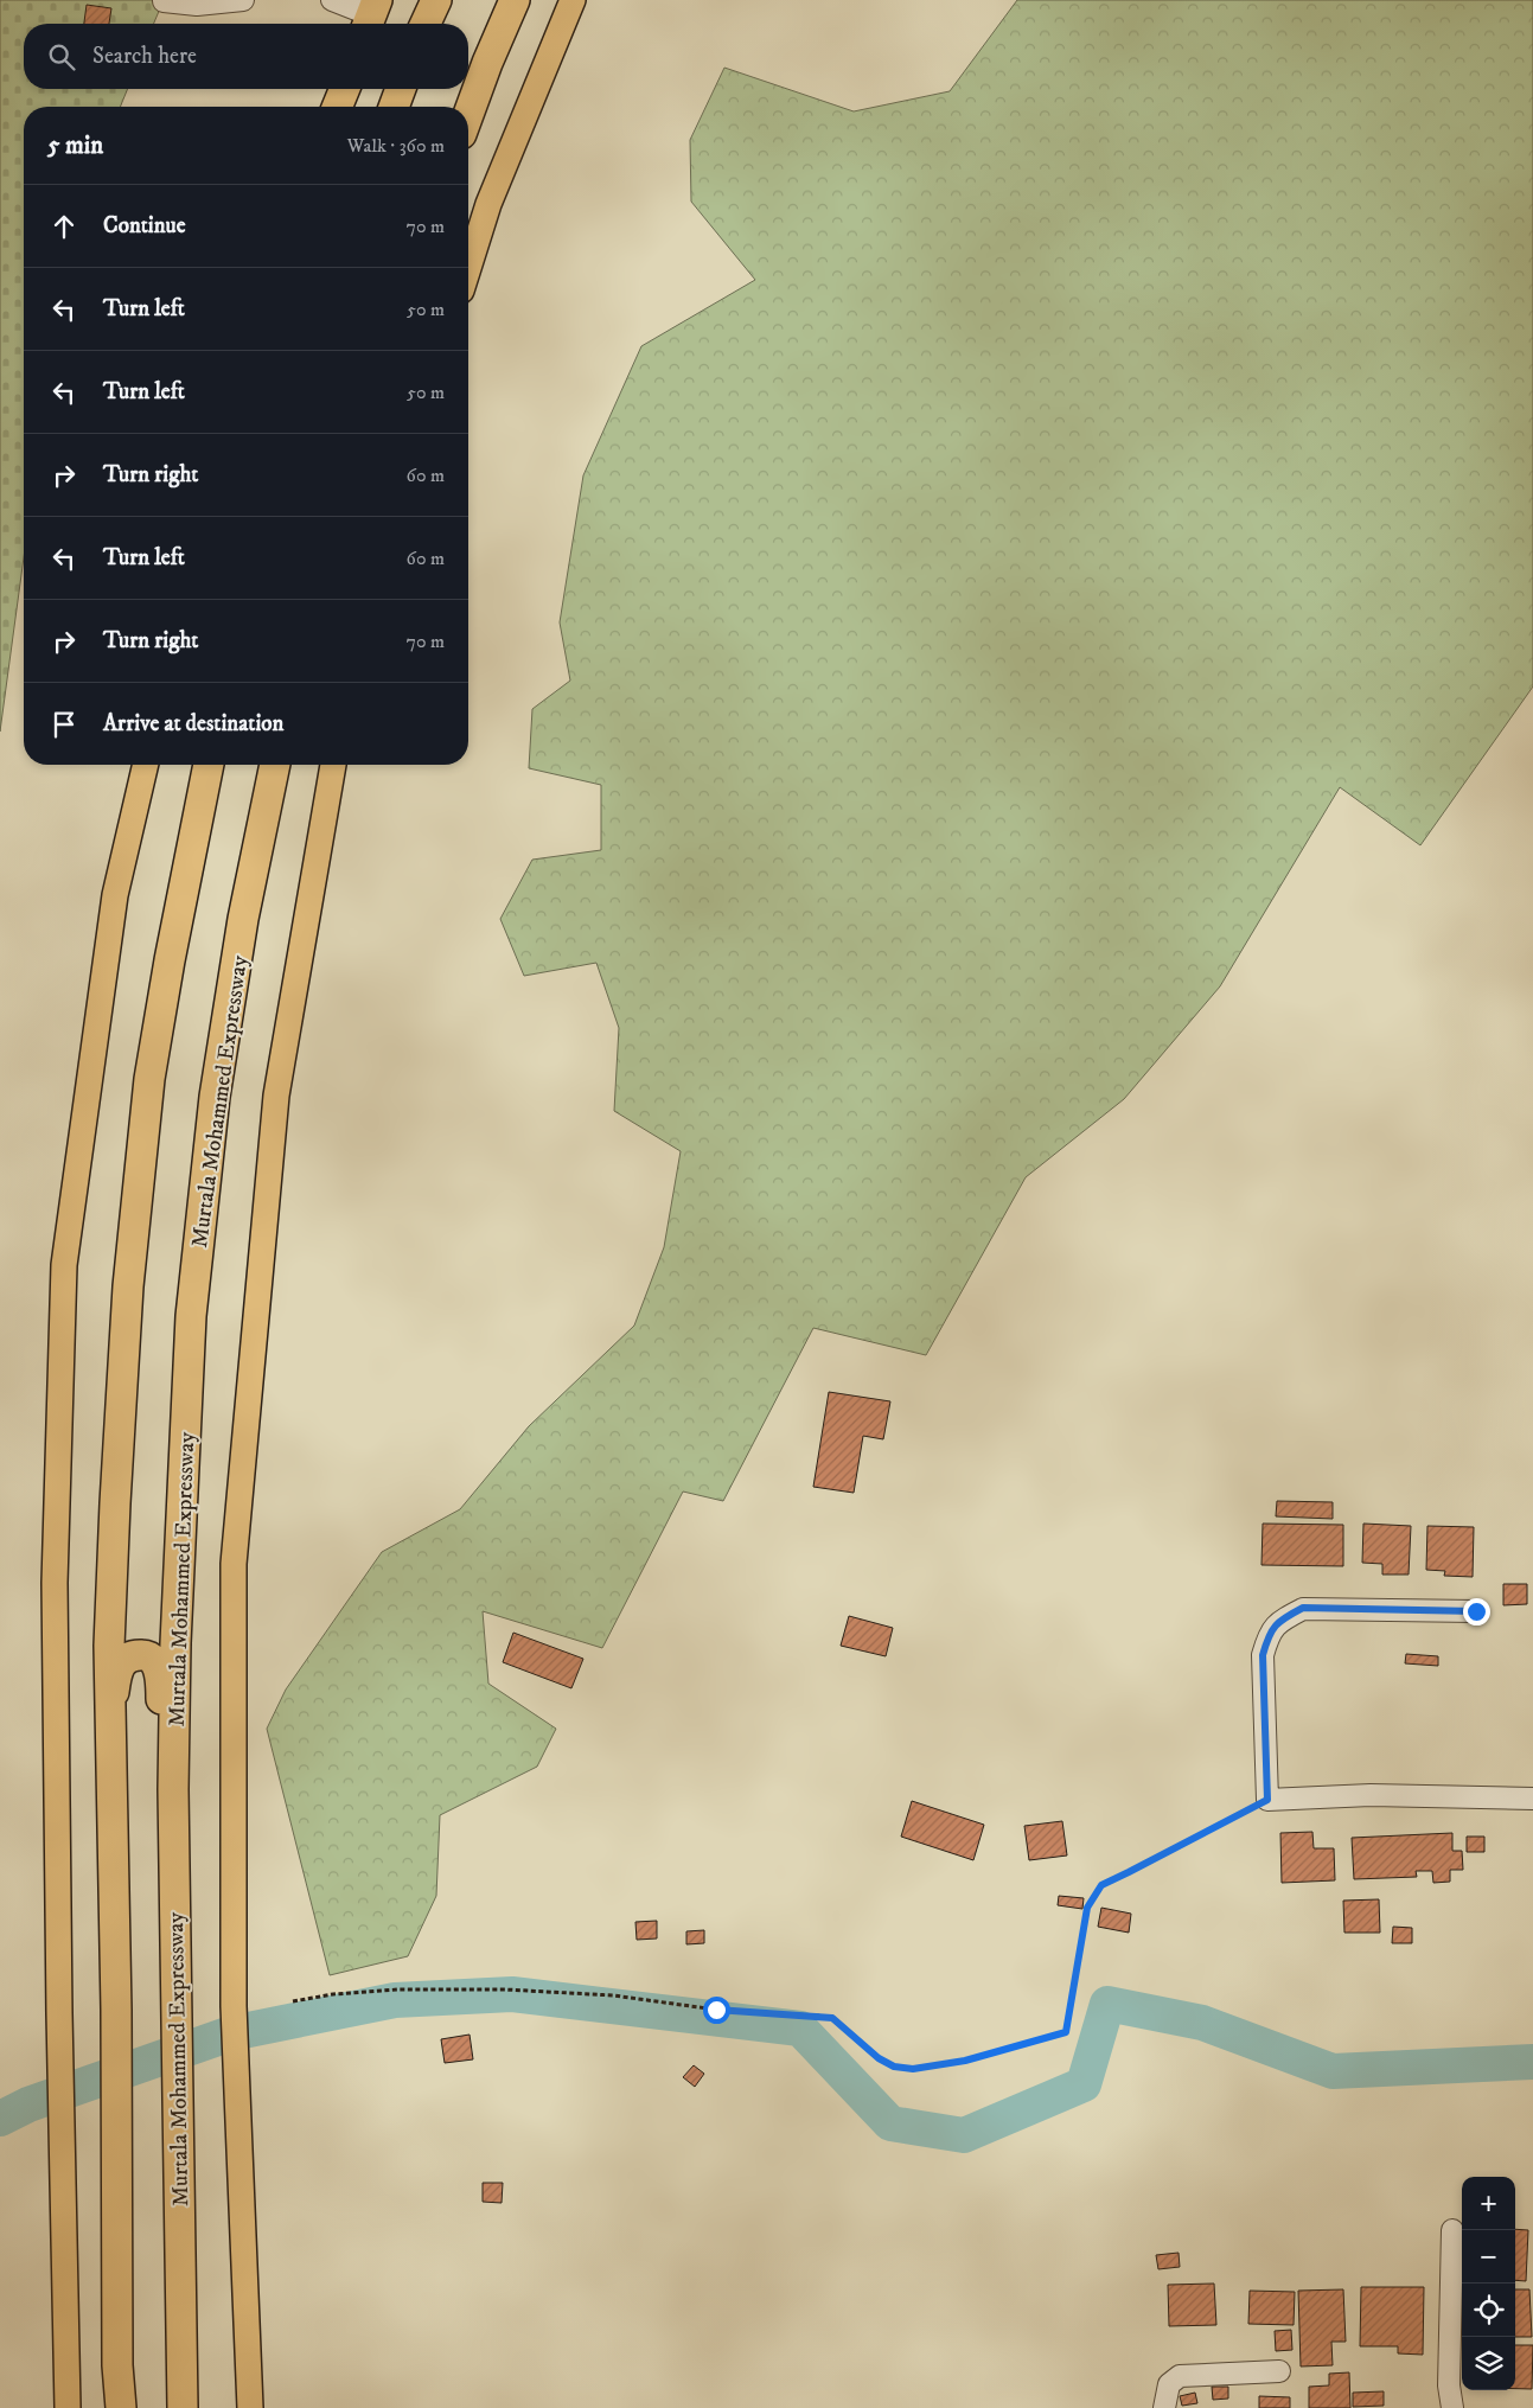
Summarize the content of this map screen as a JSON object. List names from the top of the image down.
{
  "streets": {
    "highway": ["Murtala Mohammed Expressway"]
  },
  "page": {
    "search": "Search here",
    "heading": ["5 min", "Walk · 360 m"],
    "list": [
      ["Continue", "70 m"],
      ["Turn left", "50 m"],
      ["Turn left", "50 m"],
      ["Turn right", "60 m"],
      ["Turn left", "60 m"],
      ["Turn right", "70 m"],
      "Arrive at destination"
    ],
    "map_buttons": ["+", "−"]
  }
}
